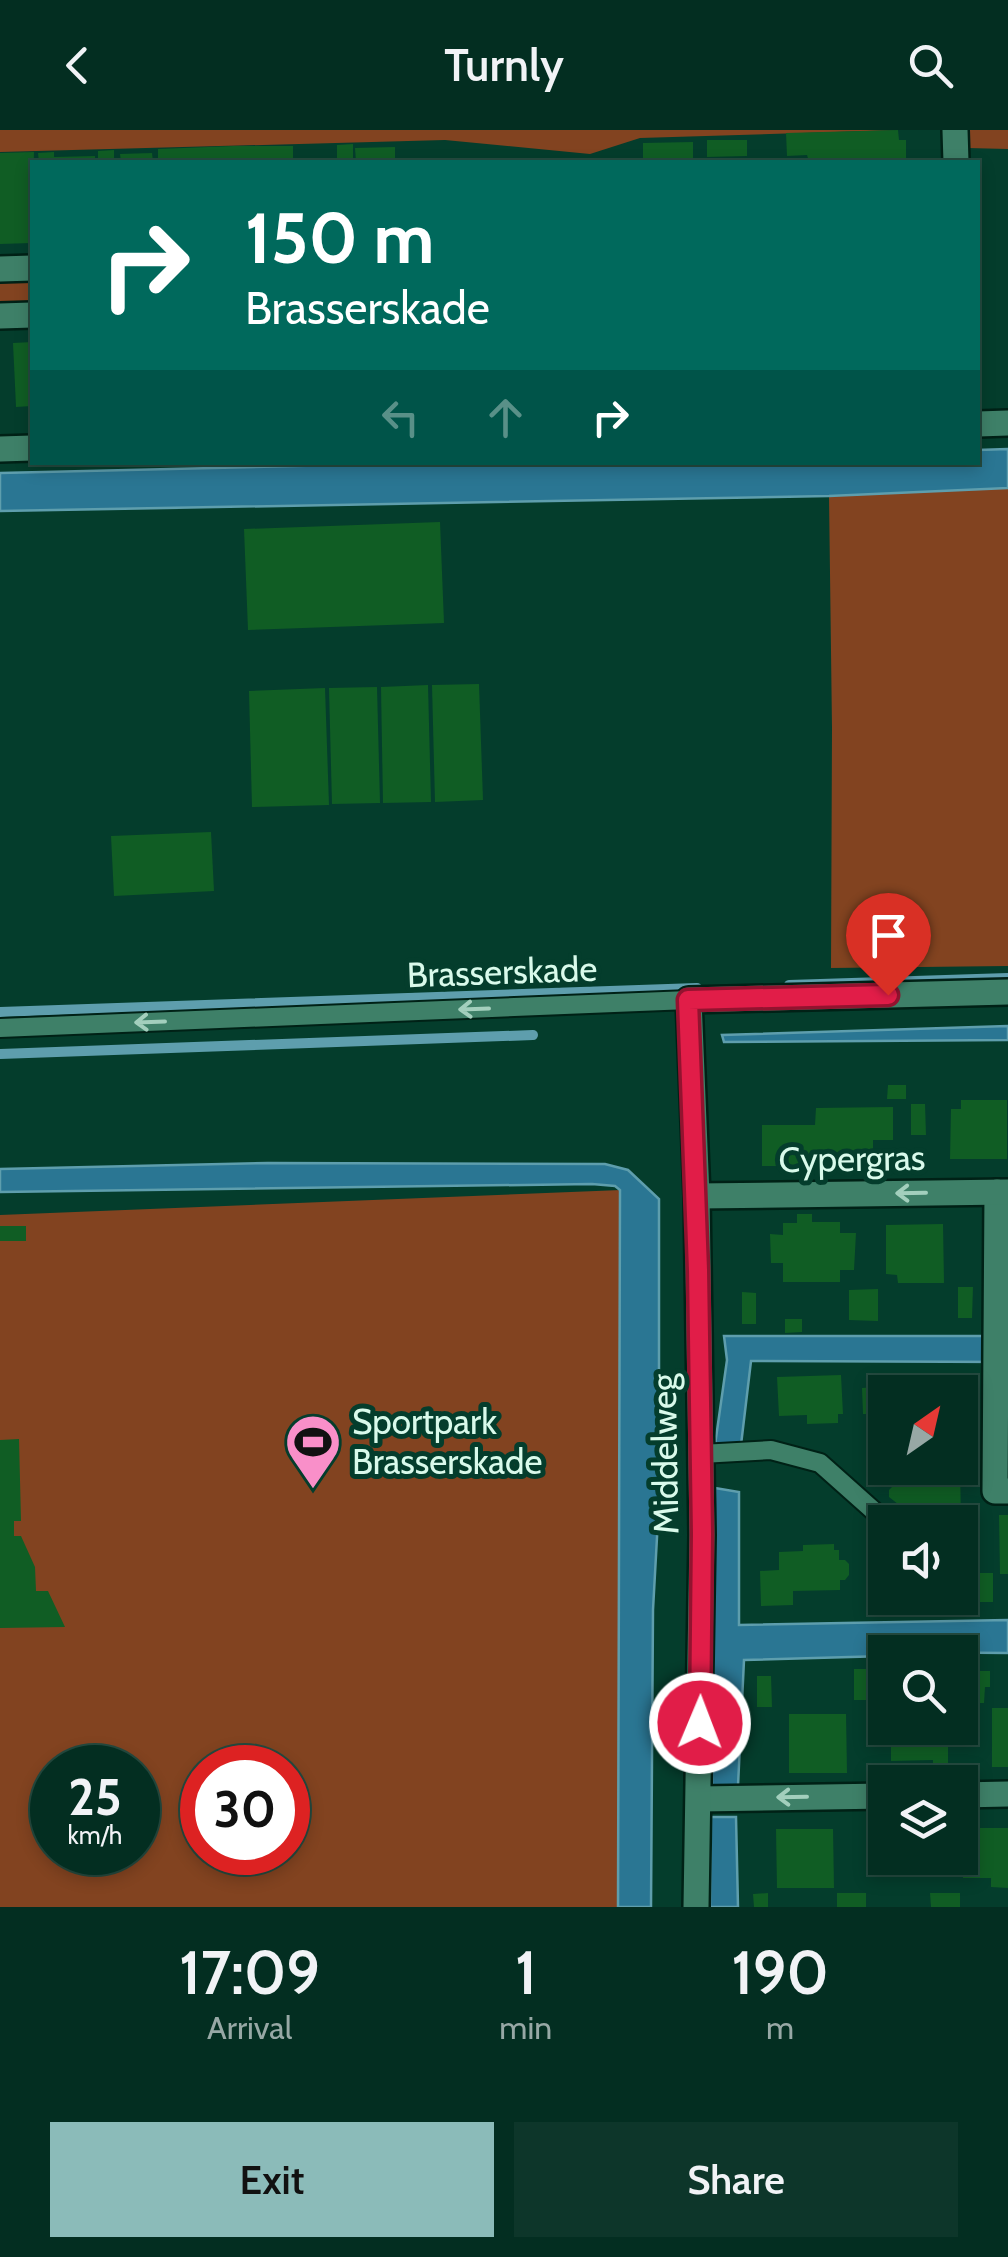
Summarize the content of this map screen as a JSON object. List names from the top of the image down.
{
  "streets": {
    "street": ["Brasserskade", "Cypergras", "Middelweg"]
  },
  "crossings": [
    ["Brasserskade", "Middelweg"],
    ["Cypergras", "Middelweg"]
  ],
  "one_way": ["Brasserskade", "Cypergras"],
  "places": {
    "sports": ["Sportpark Brasserskade"]
  },
  "north": "top right",
  "page": {
    "header": "Turnly",
    "turn": ["150 m", "Brasserskade"],
    "speed": "25 km/h",
    "limit": "30",
    "eta": [
      "17:09",
      "Arrival",
      "1",
      "min",
      "190",
      "m"
    ],
    "buttons": ["Exit", "Share"]
  }
}
